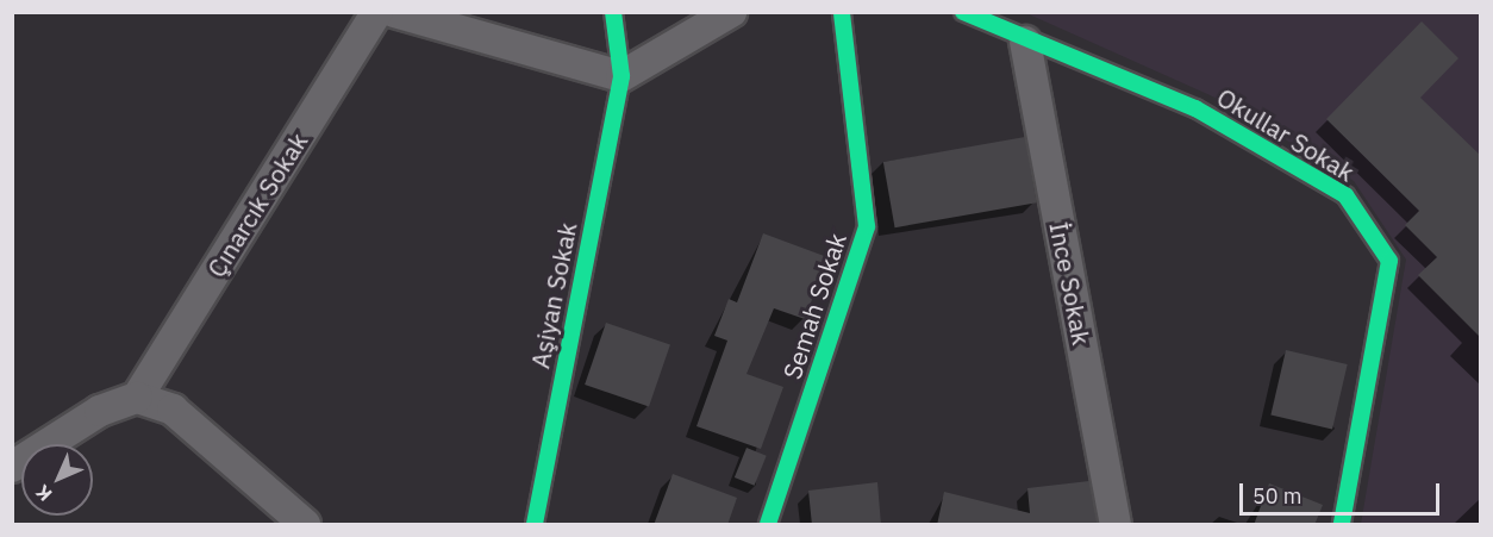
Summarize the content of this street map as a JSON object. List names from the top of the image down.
{
  "streets": {
    "street": [
      "Okullar Sokak",
      "Çınarcık Sokak",
      "İnce Sokak",
      "Aşiyan Sokak",
      "Semah Sokak"
    ]
  },
  "crossings": [
    ["Okullar Sokak", "İnce Sokak"]
  ],
  "scale_bar": "50 m",
  "north": "bottom left"
}
